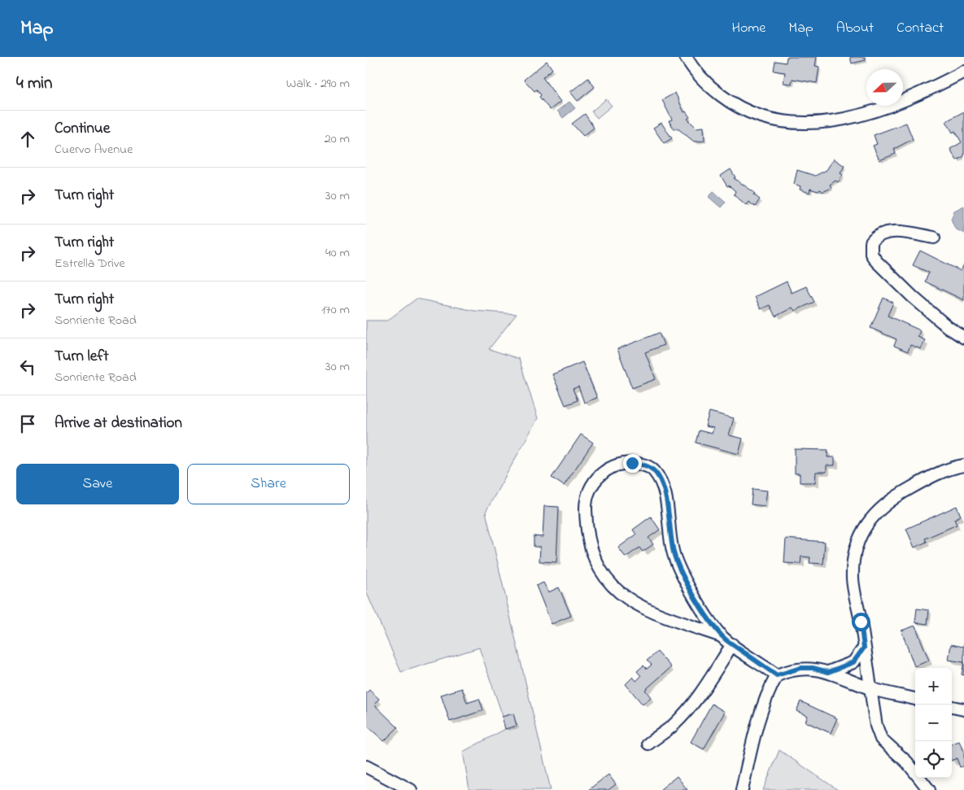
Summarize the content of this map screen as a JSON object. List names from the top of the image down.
{
  "north": "left",
  "page": {
    "header": "Map",
    "nav": [
      "Home",
      "Map",
      "About",
      "Contact"
    ],
    "heading": ["4 min", "Walk · 290 m"],
    "list": [
      ["Continue", "Cuervo Avenue", "20 m"],
      ["Turn right", "30 m"],
      ["Turn right", "Estrella Drive", "40 m"],
      ["Turn right", "Sonriente Road", "170 m"],
      ["Turn left", "Sonriente Road", "30 m"],
      "Arrive at destination"
    ],
    "buttons": ["Save", "Share"],
    "map_buttons": ["+", "−"]
  }
}
